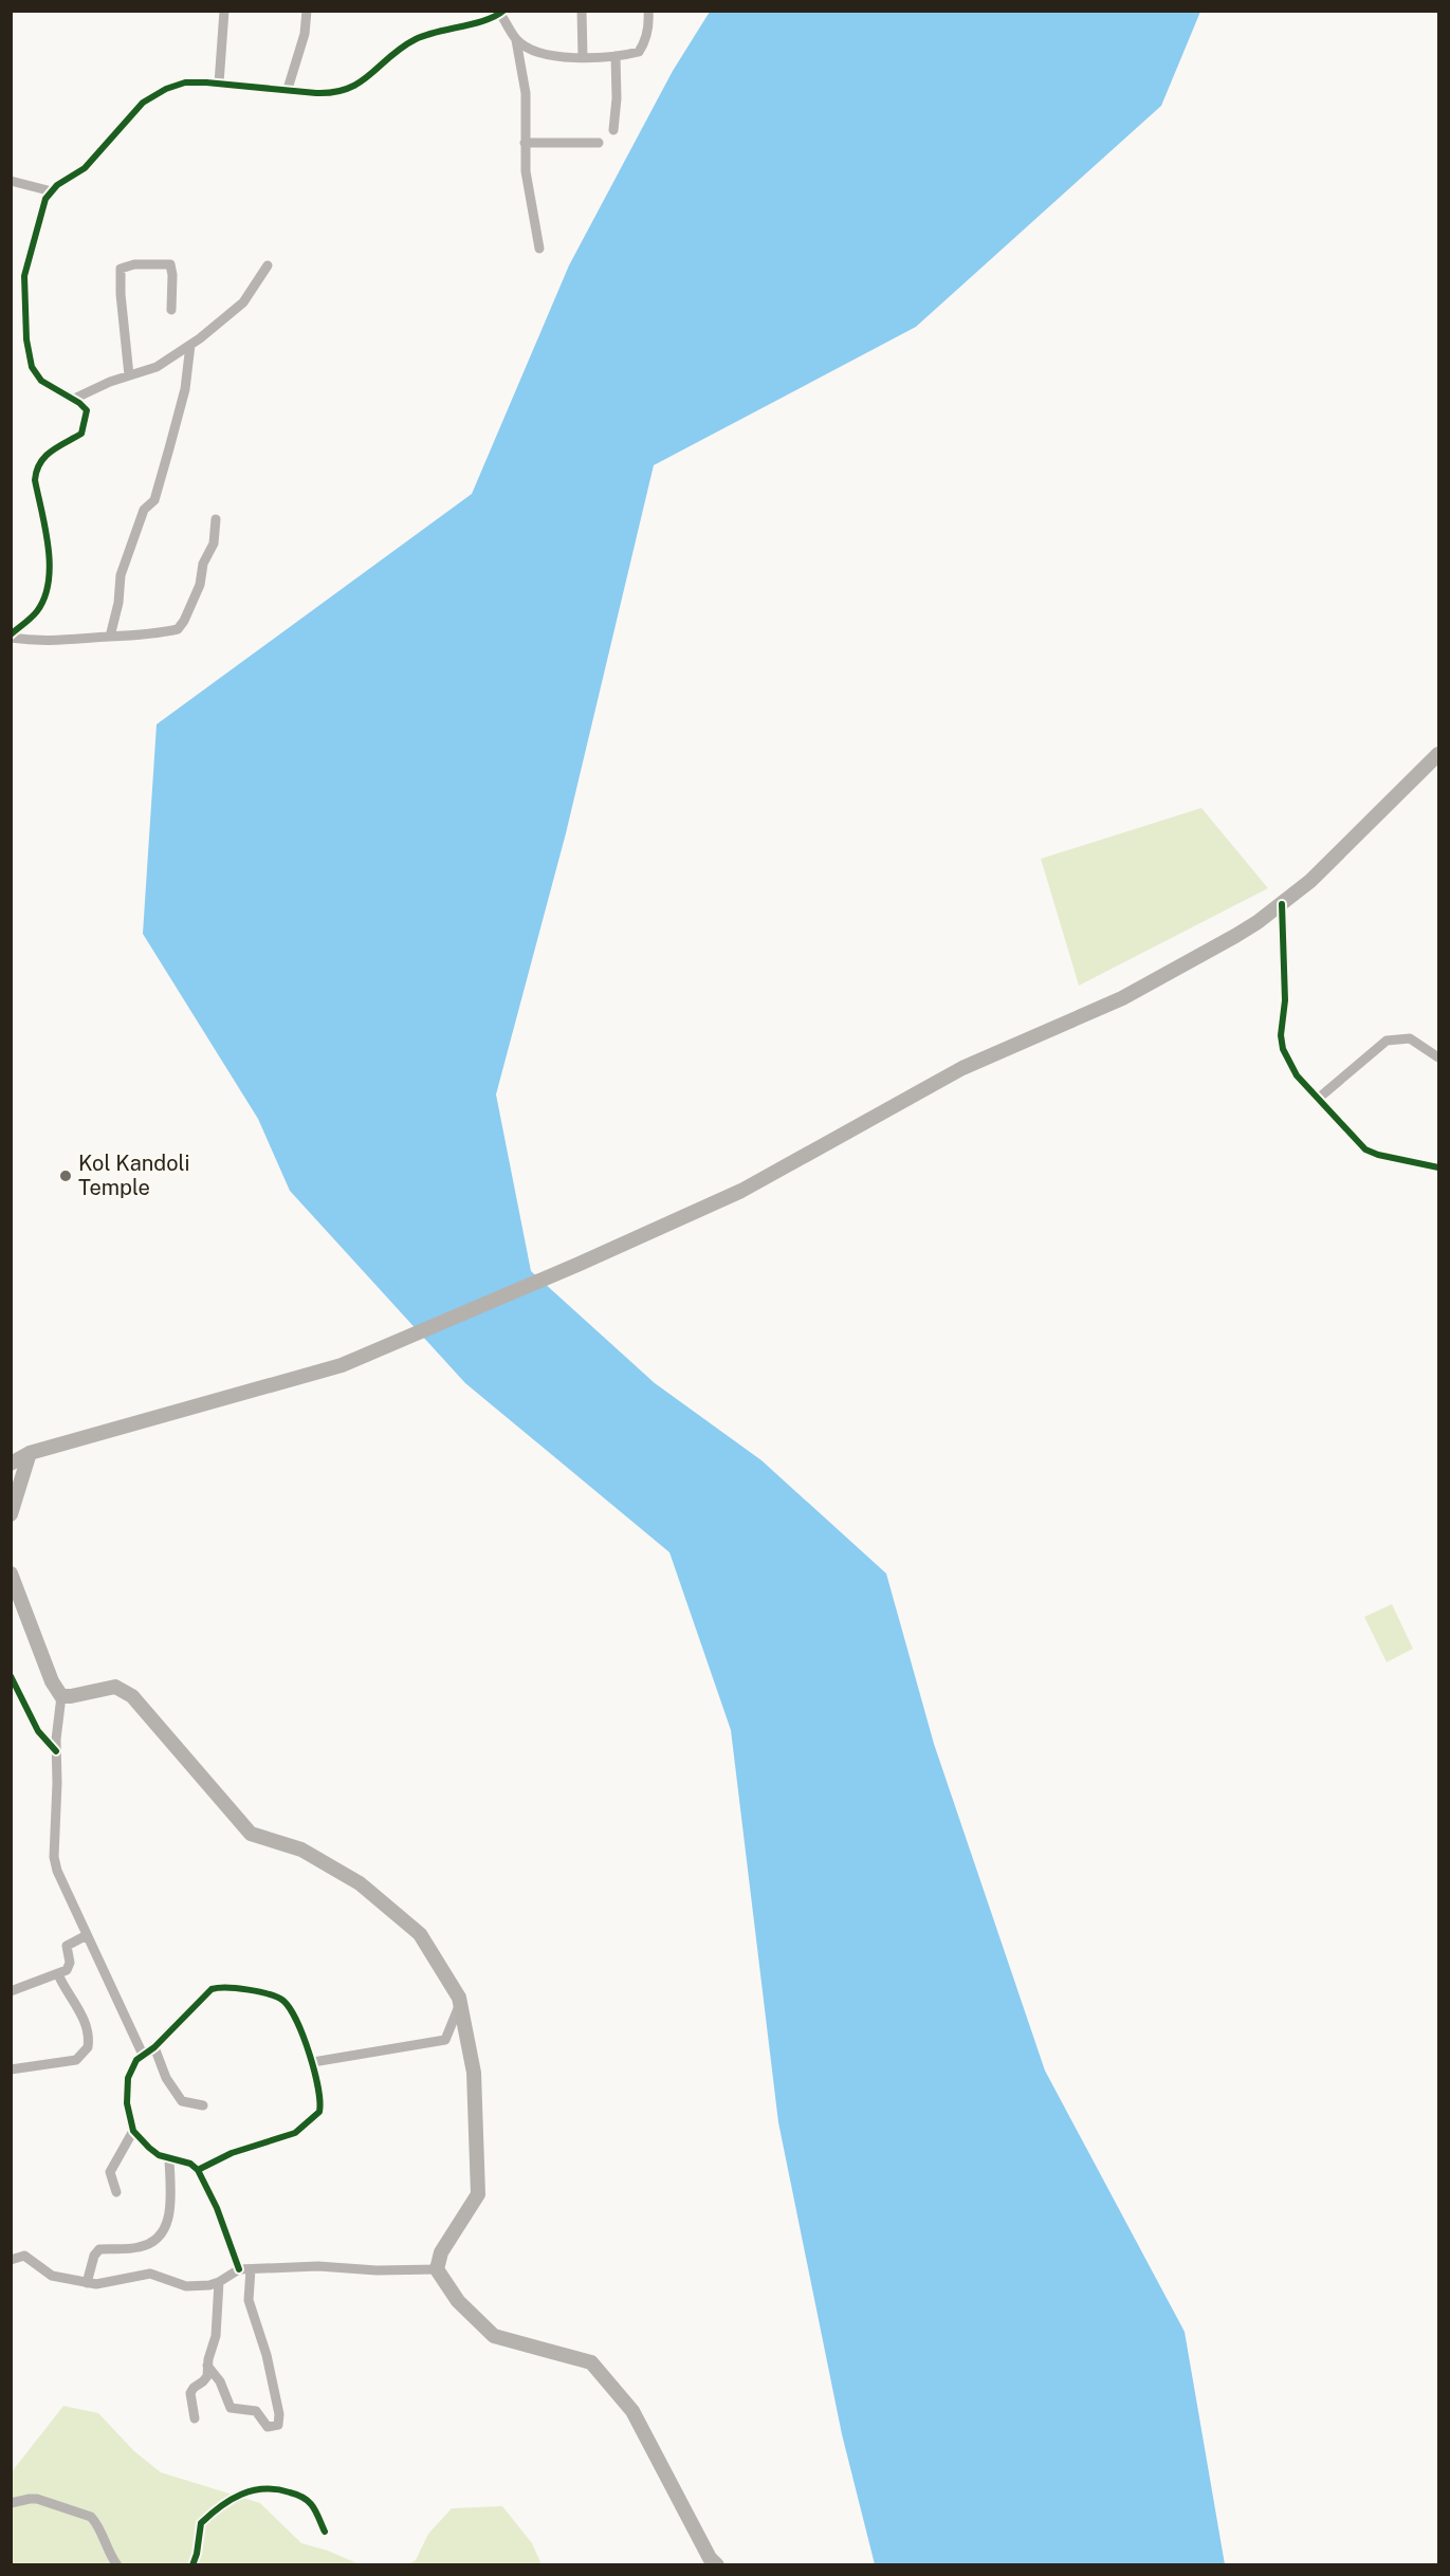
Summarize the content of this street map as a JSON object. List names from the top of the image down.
{
  "places": ["Kol Kandoli Temple"]
}
